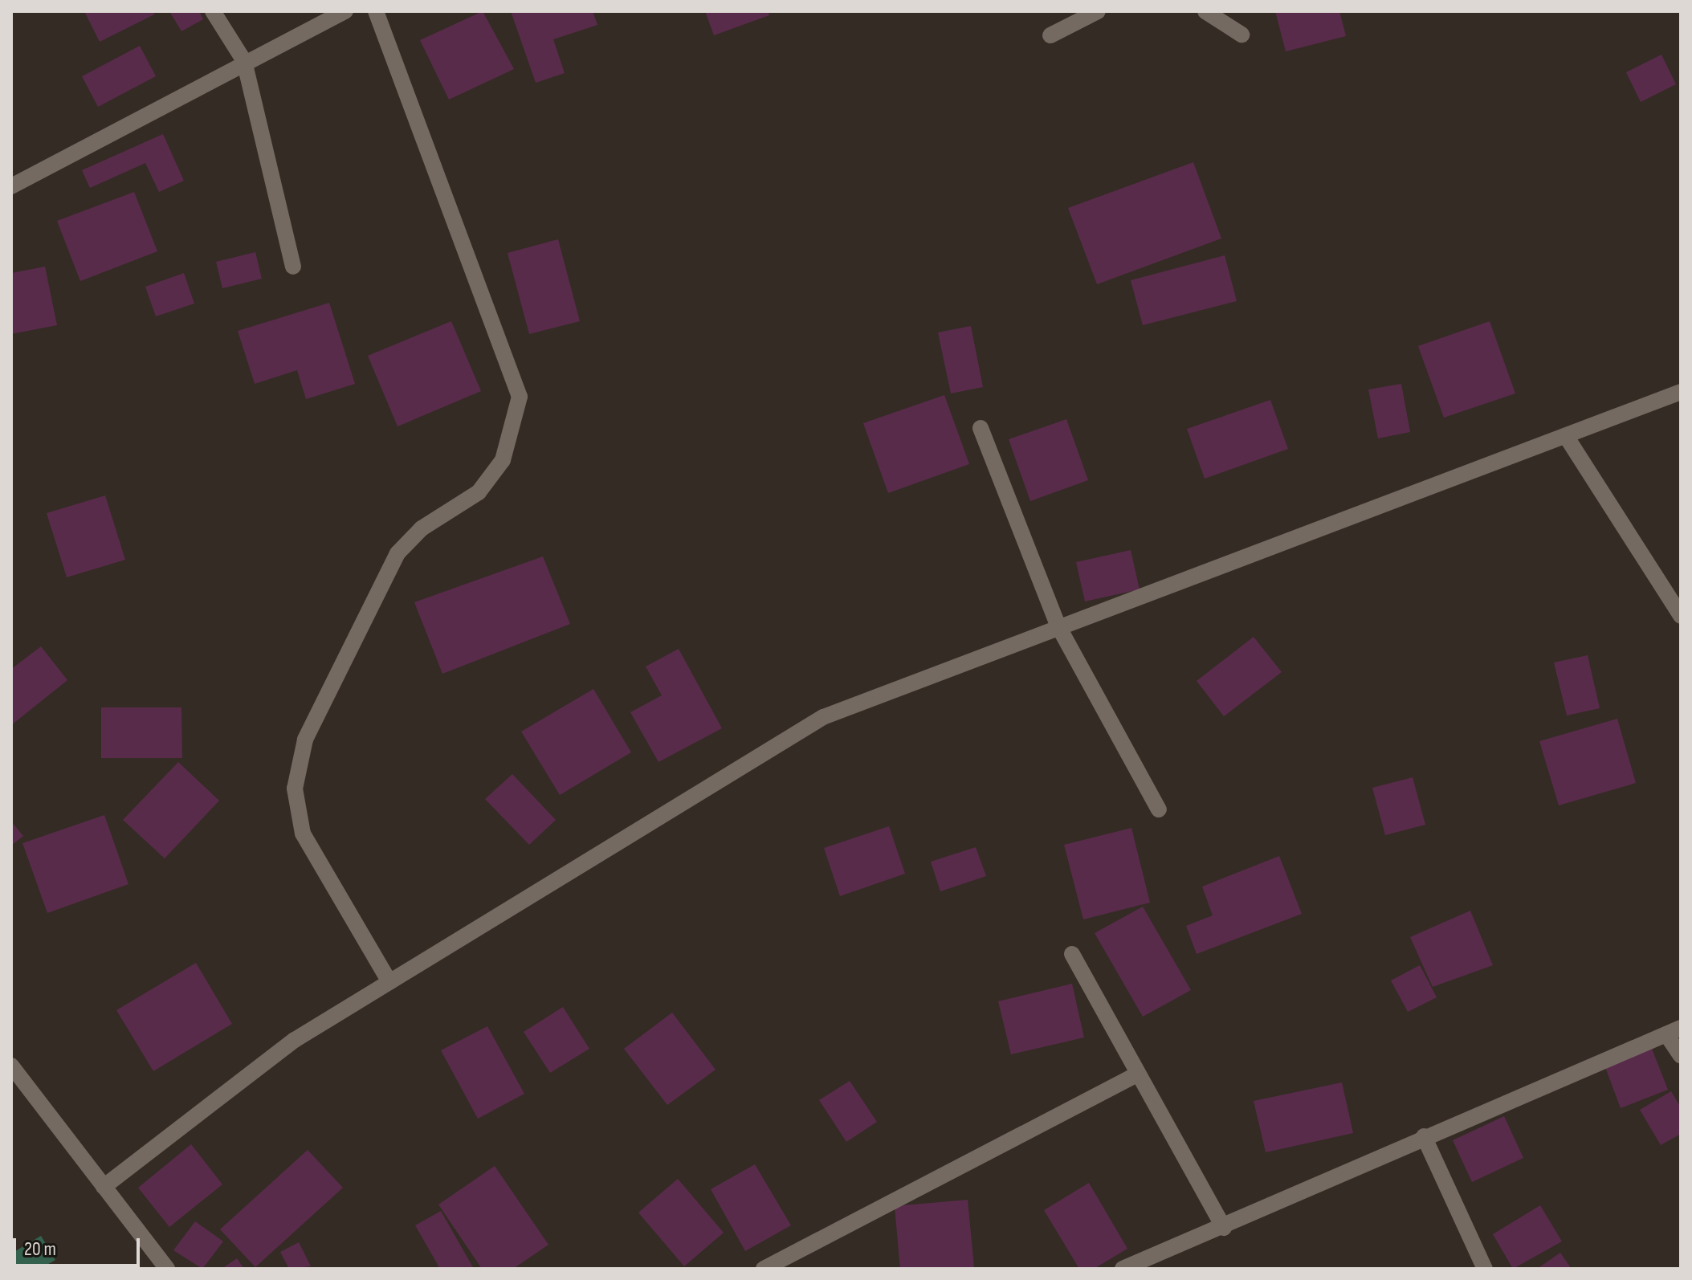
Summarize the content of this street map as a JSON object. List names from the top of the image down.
{
  "scale_bar": "20 m"
}
